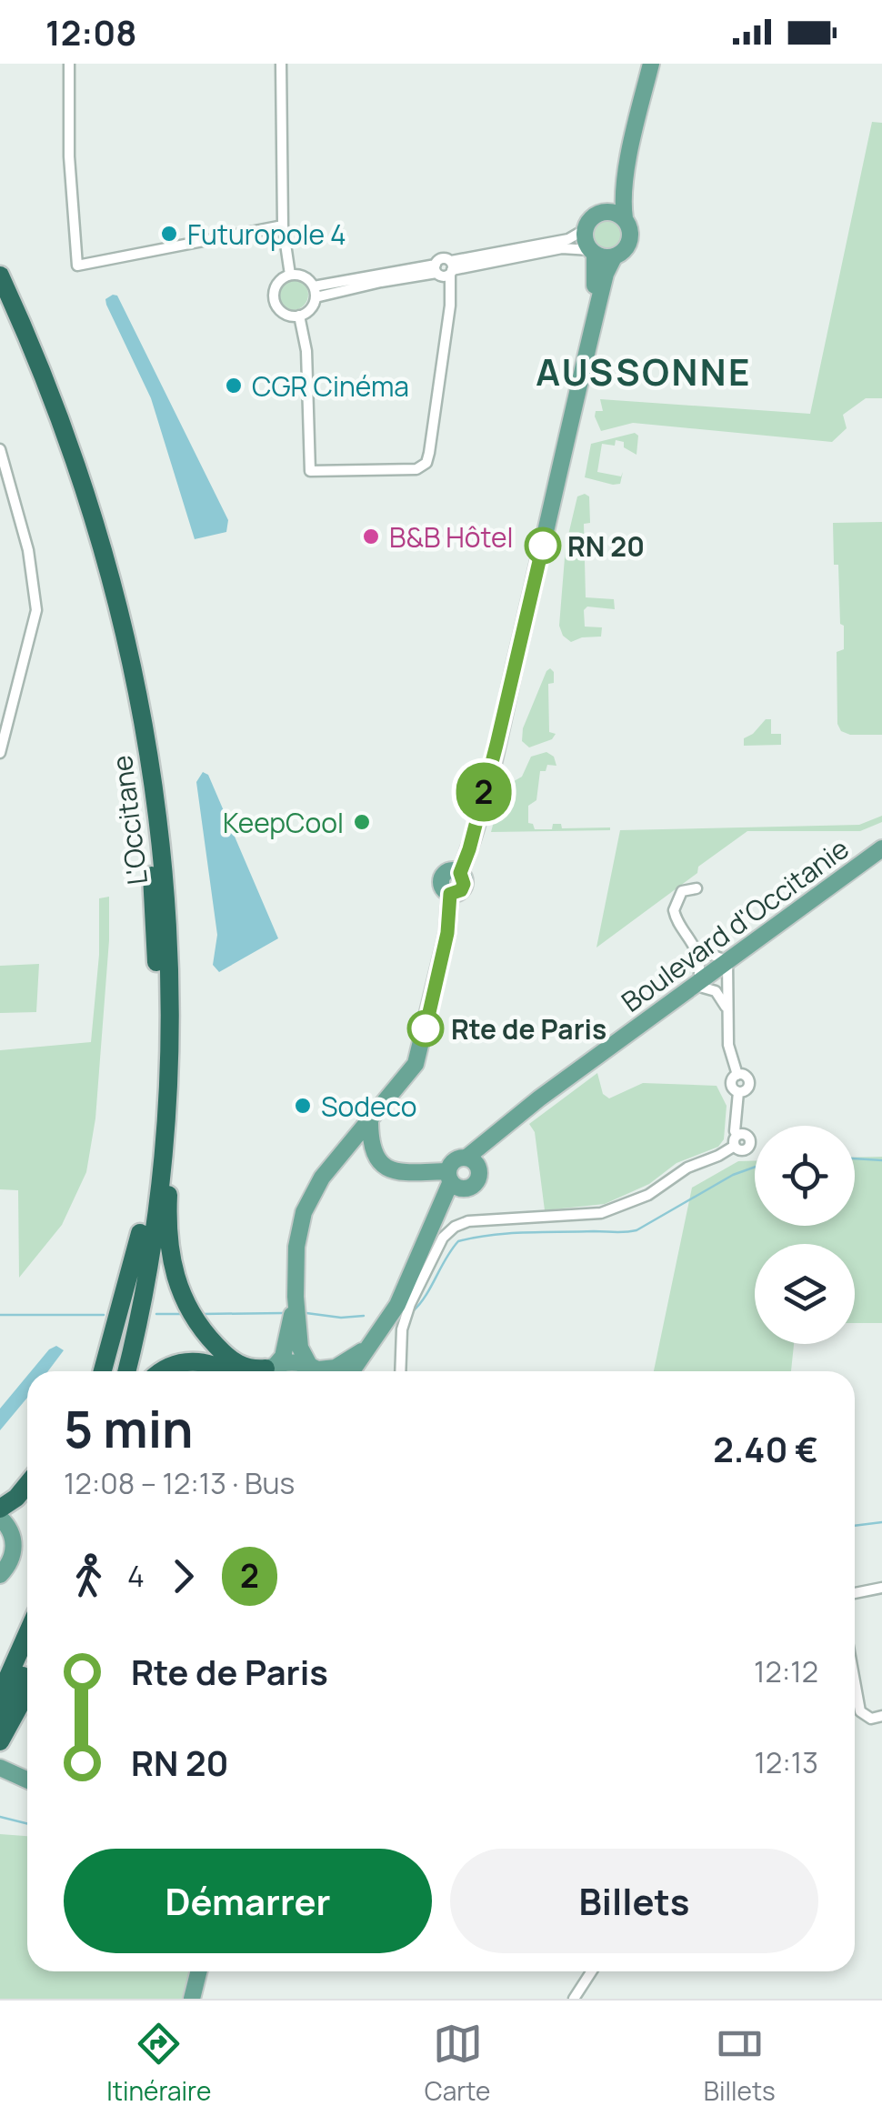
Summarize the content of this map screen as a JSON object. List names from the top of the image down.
{
  "streets": {
    "highway": ["L'Occitane"],
    "main road": ["Boulevard d'Occitanie"]
  },
  "districts": ["AUSSONNE"],
  "places": [
    "Futuropole 4",
    "CGR Cinéma",
    "B&B Hôtel",
    "RN 20",
    "KeepCool",
    "Rte de Paris",
    "Sodeco"
  ],
  "lines": ["bus line 2"],
  "page": {
    "status": "12:08",
    "on_map": "2",
    "heading": ["5 min", "12:08 – 12:13 · Bus", "2.40 €"],
    "legs": ["4", "2"],
    "list": [
      {
        "name": "Rte de Paris",
        "value": "12:12"
      },
      {
        "name": "RN 20",
        "value": "12:13"
      }
    ],
    "buttons": ["Démarrer", "Billets"],
    "tabs": ["Itinéraire", "Carte", "Billets"]
  }
}
